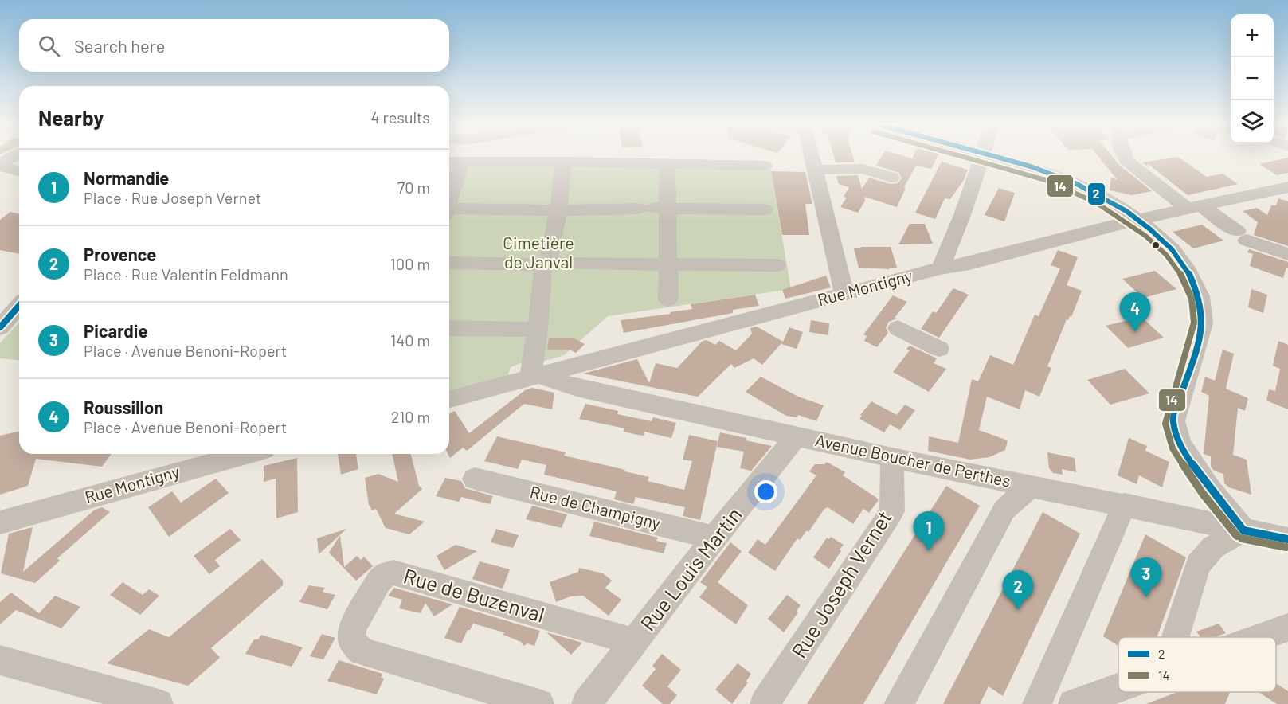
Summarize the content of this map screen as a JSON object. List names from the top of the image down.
{
  "streets": {
    "street": [
      "Rue Montigny",
      "Avenue Boucher de Perthes",
      "Rue de Champigny",
      "Rue Louis Martin",
      "Rue Joseph Vernet",
      "Rue de Buzenval"
    ]
  },
  "crossings": [
    ["Rue Montigny", "Avenue Boucher de Perthes"],
    ["Avenue Boucher de Perthes", "Rue Louis Martin"],
    ["Avenue Boucher de Perthes", "Rue Joseph Vernet"],
    ["Rue de Champigny", "Rue Louis Martin"],
    ["Rue Louis Martin", "Rue de Buzenval"]
  ],
  "parks": ["Cimetière de Janval"],
  "lines": ["transit line 2", "transit line 14"],
  "legend": ["2", "14"],
  "page": {
    "map_buttons": ["+", "−"],
    "search": "Search here",
    "heading": ["Nearby", "4 results"],
    "list": [
      {
        "mark": "1",
        "name": "Normandie",
        "note": "Place · Rue Joseph Vernet",
        "value": "70 m"
      },
      {
        "mark": "2",
        "name": "Provence",
        "note": "Place · Rue Valentin Feldmann",
        "value": "100 m"
      },
      {
        "mark": "3",
        "name": "Picardie",
        "note": "Place · Avenue Benoni-Ropert",
        "value": "140 m"
      },
      {
        "mark": "4",
        "name": "Roussillon",
        "note": "Place · Avenue Benoni-Ropert",
        "value": "210 m"
      }
    ],
    "pins": [
      "4",
      "1",
      "3",
      "2"
    ]
  }
}
